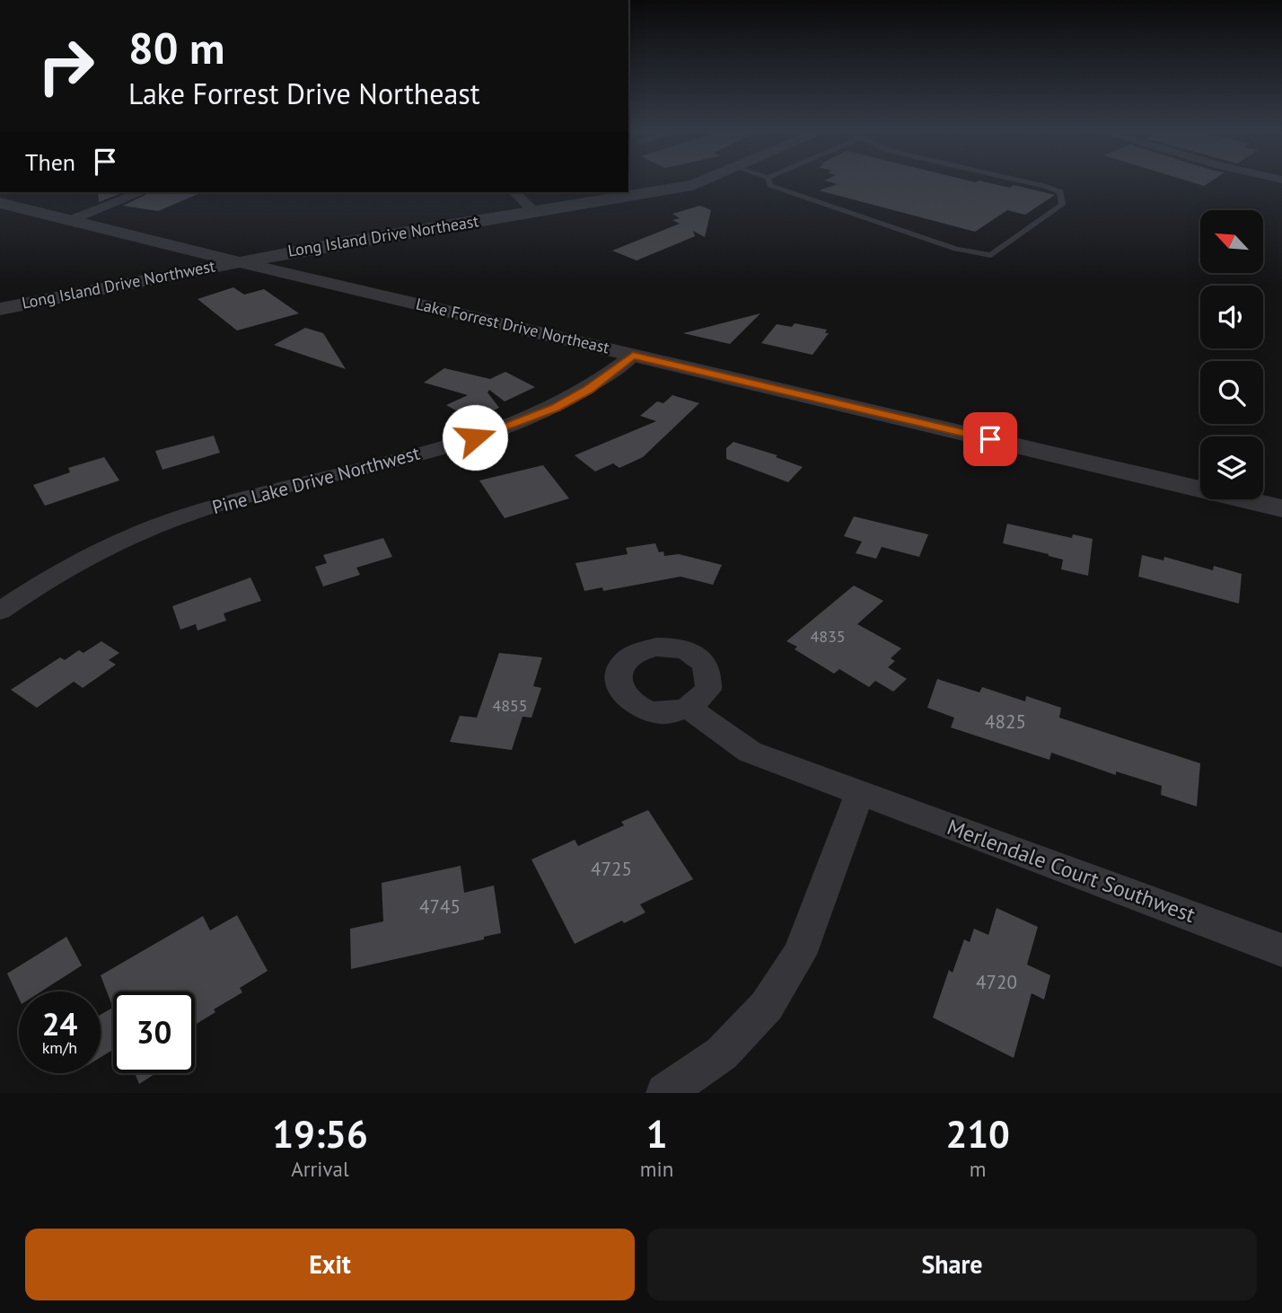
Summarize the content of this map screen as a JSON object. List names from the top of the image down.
{
  "streets": {
    "street": [
      "Long Island Drive Northeast",
      "Long Island Drive Northwest",
      "Lake Forrest Drive Northeast",
      "Pine Lake Drive Northwest",
      "Merlendale Court Southwest"
    ]
  },
  "crossings": [
    ["Long Island Drive Northeast", "Long Island Drive Northwest"],
    ["Long Island Drive Northeast", "Lake Forrest Drive Northeast"],
    ["Long Island Drive Northwest", "Lake Forrest Drive Northeast"],
    ["Lake Forrest Drive Northeast", "Pine Lake Drive Northwest"]
  ],
  "house_numbers": [
    "4835",
    "4855",
    "4825",
    "4725",
    "4745",
    "4720"
  ],
  "north": "top left",
  "page": {
    "turn": ["80 m", "Lake Forrest Drive Northeast"],
    "then": "Then",
    "speed": "24 km/h",
    "limit": "30",
    "eta": [
      "19:56",
      "Arrival",
      "1",
      "min",
      "210",
      "m"
    ],
    "buttons": ["Exit", "Share"]
  }
}
